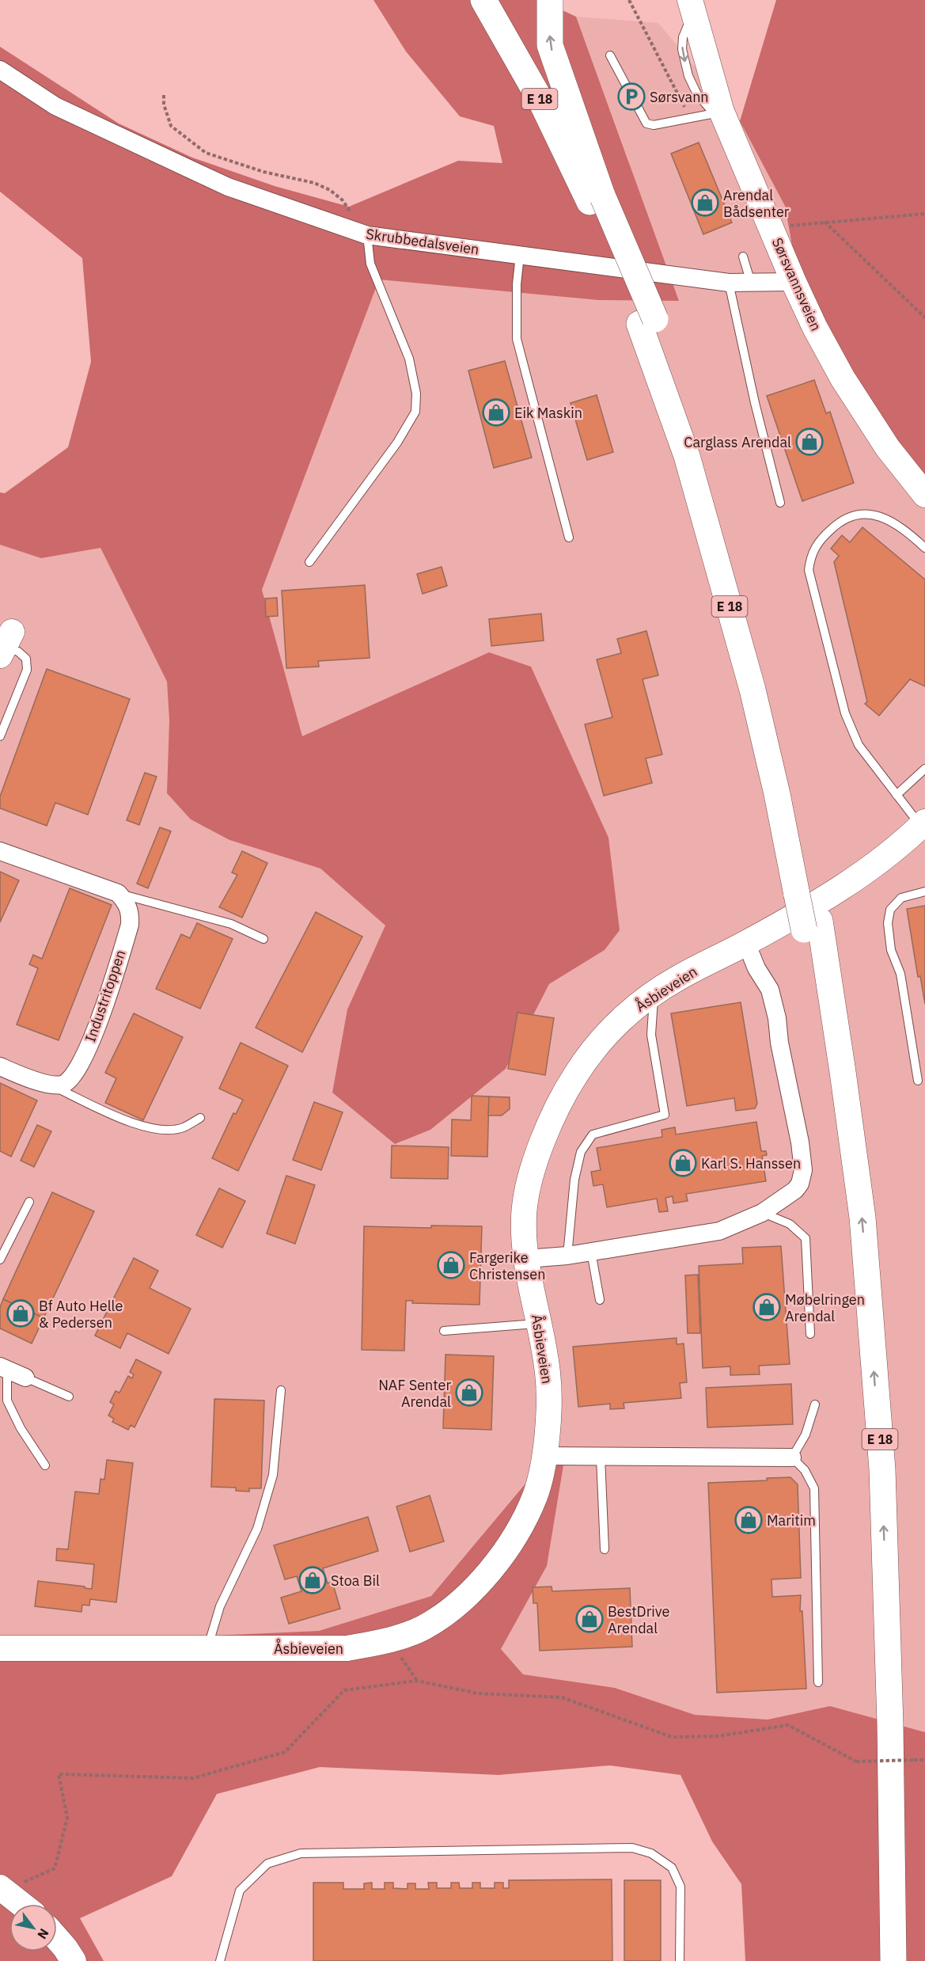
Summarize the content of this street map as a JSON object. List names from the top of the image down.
{
  "streets": {
    "highway": ["E 18"],
    "street": [
      "Skrubbedalsveien",
      "Sørsvannsveien",
      "Åsbieveien",
      "Industritoppen"
    ]
  },
  "crossings": [
    ["Skrubbedalsveien", "Sørsvannsveien"]
  ],
  "places": {
    "parking": ["Sørsvann"],
    "shop": [
      "Arendal Bådsenter",
      "Eik Maskin",
      "Carglass Arendal",
      "Karl S. Hanssen",
      "Fargerike Christensen",
      "Møbelringen Arendal",
      "Bf Auto Helle & Pedersen",
      "NAF Senter Arendal",
      "Maritim",
      "Stoa Bil",
      "BestDrive Arendal"
    ]
  },
  "north": "bottom right"
}
